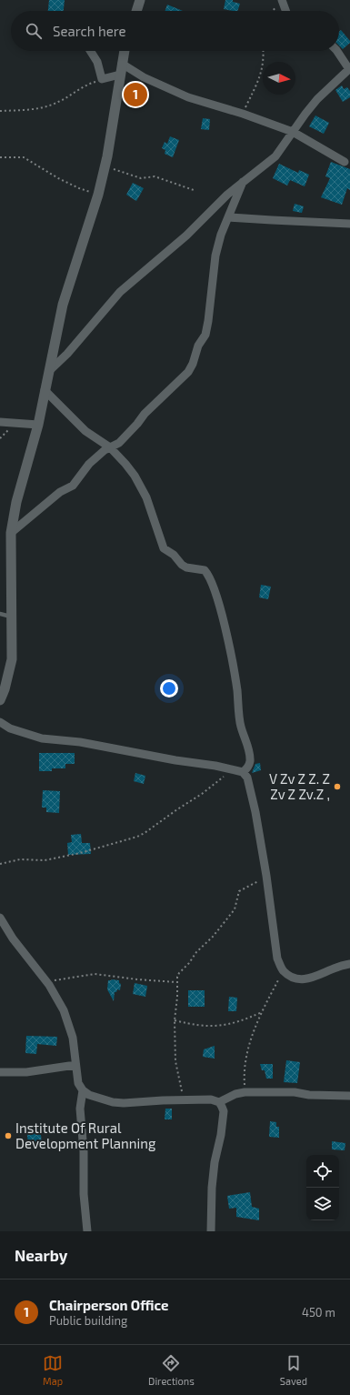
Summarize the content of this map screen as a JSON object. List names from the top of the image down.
{
  "places": ["V Zv Z Z. Z Zv Z Zv.Z ,", "Institute Of Rural Development Planning"],
  "north": "right",
  "page": {
    "search": "Search here",
    "pins": "1",
    "heading": "Nearby",
    "list": [
      {
        "mark": "1",
        "name": "Chairperson Office",
        "note": "Public building",
        "value": "450 m"
      }
    ],
    "nav": ["Map", "Directions", "Saved"]
  }
}
